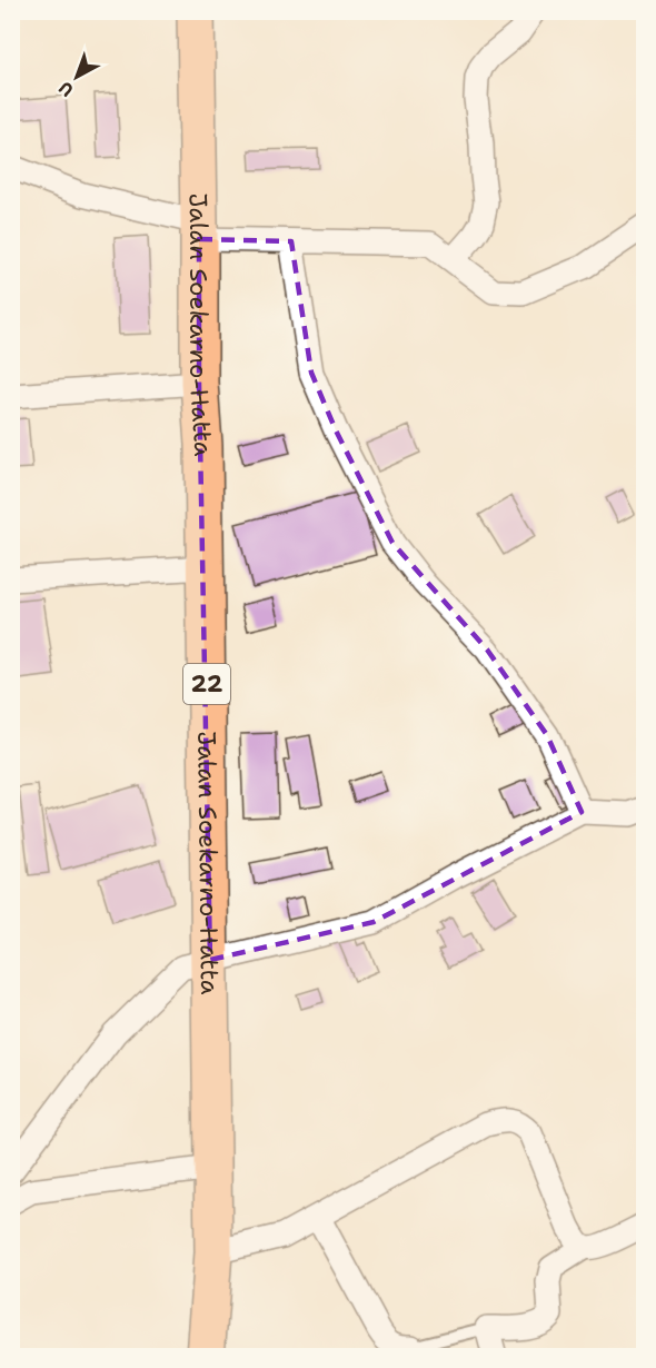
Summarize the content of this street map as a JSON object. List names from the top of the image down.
{
  "streets": {
    "highway": ["Jalan Soekarno-Hatta", "22"]
  },
  "north": "bottom left"
}
